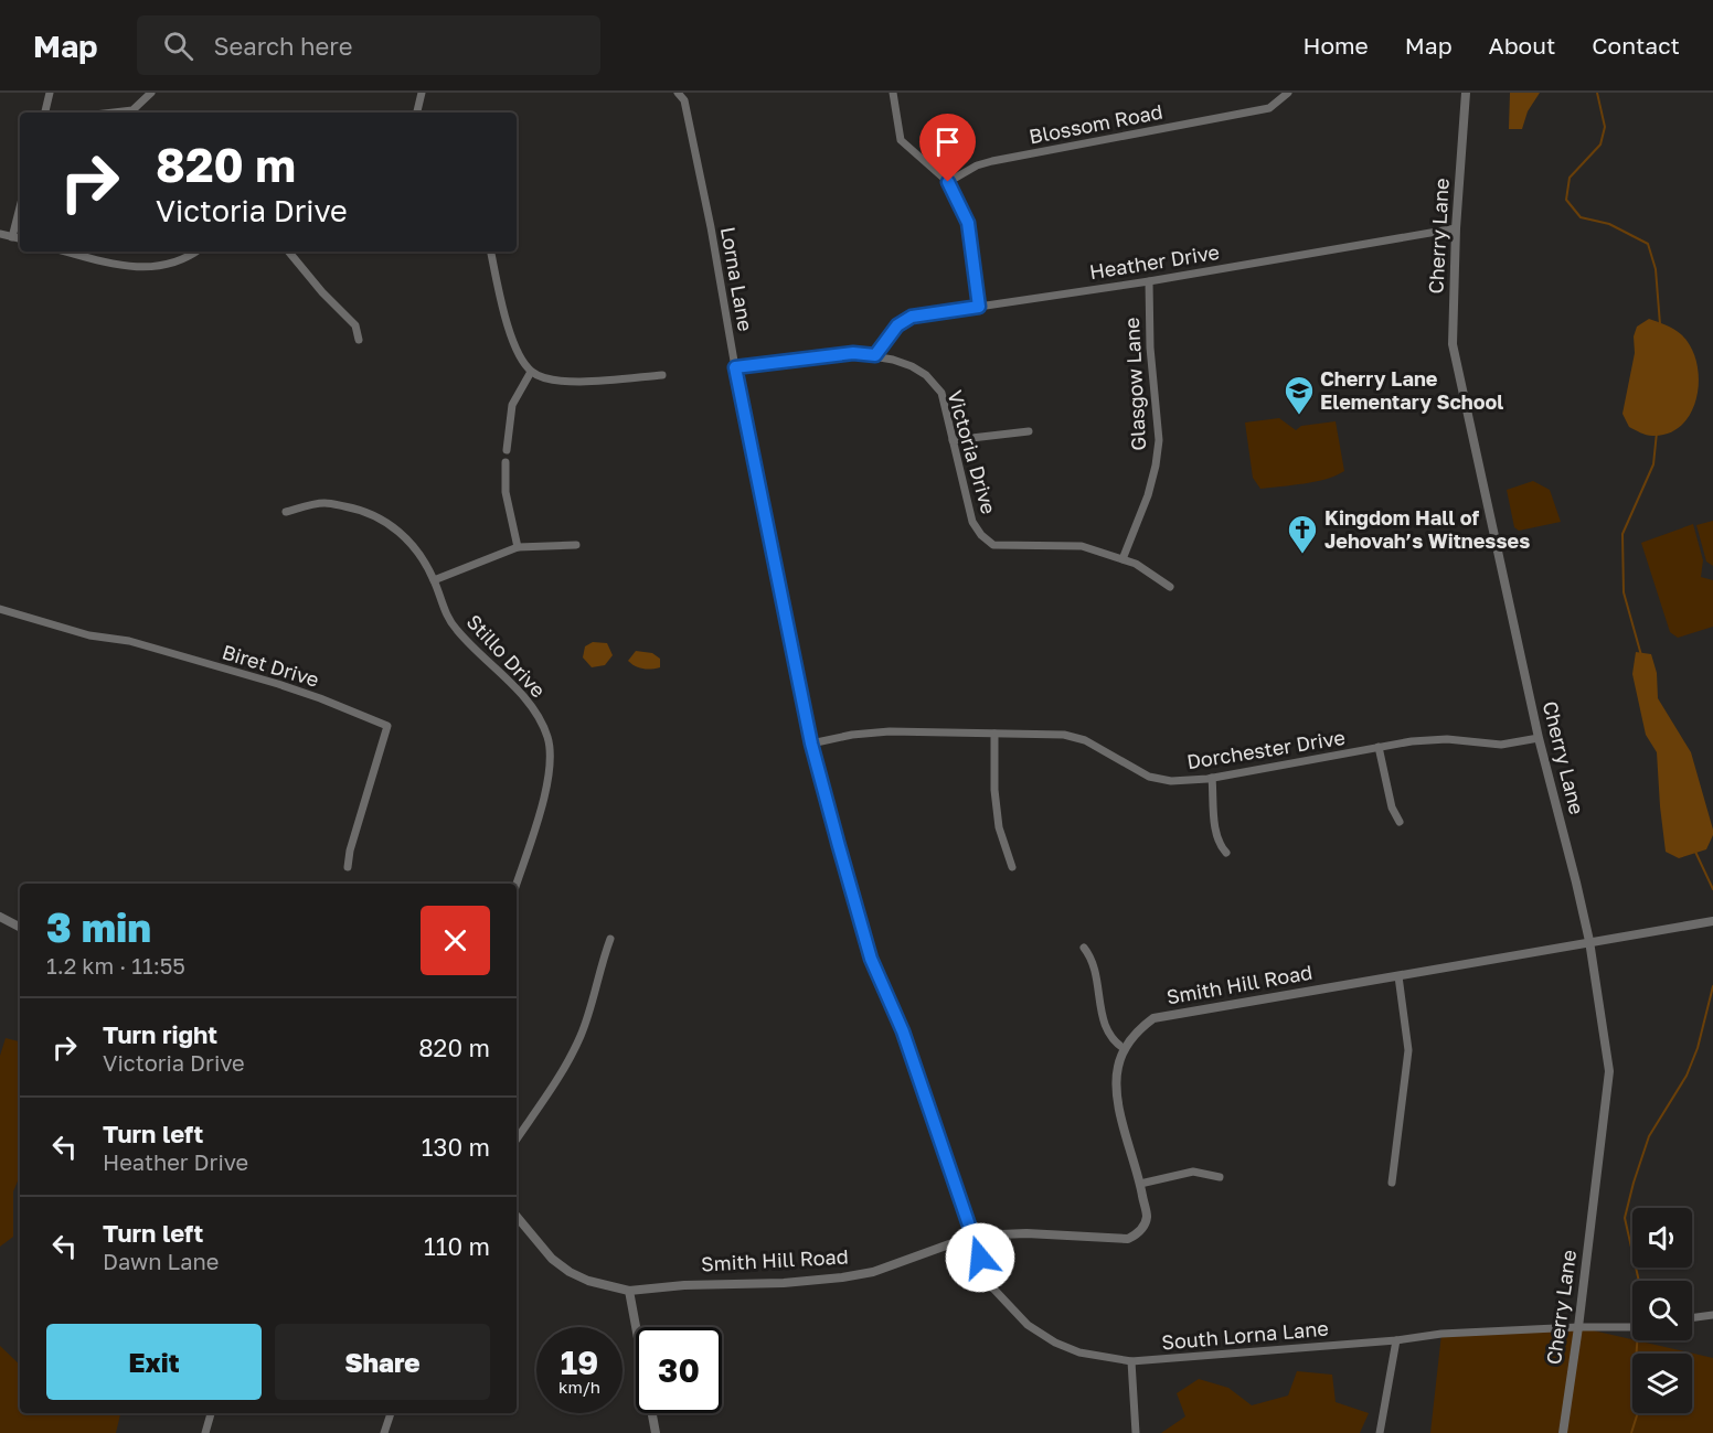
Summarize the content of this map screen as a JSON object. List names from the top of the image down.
{
  "streets": {
    "street": [
      "Blossom Road",
      "Cherry Lane",
      "Heather Drive",
      "Lorna Lane",
      "Glasgow Lane",
      "Victoria Drive",
      "Stillo Drive",
      "Biret Drive",
      "Dorchester Drive",
      "Smith Hill Road",
      "South Lorna Lane"
    ]
  },
  "crossings": [
    ["Cherry Lane", "Heather Drive"],
    ["Cherry Lane", "Dorchester Drive"],
    ["Cherry Lane", "Smith Hill Road"],
    ["Cherry Lane", "South Lorna Lane"],
    ["Heather Drive", "Glasgow Lane"],
    ["Heather Drive", "Victoria Drive"],
    ["Lorna Lane", "Victoria Drive"],
    ["Lorna Lane", "Dorchester Drive"],
    ["Lorna Lane", "Smith Hill Road"],
    ["Lorna Lane", "South Lorna Lane"],
    ["Glasgow Lane", "Victoria Drive"],
    ["Smith Hill Road", "South Lorna Lane"]
  ],
  "places": {
    "school or university": ["Cherry Lane Elementary School"],
    "church": ["Kingdom Hall of Jehovah’s Witnesses"]
  },
  "page": {
    "header": "Map",
    "search": "Search here",
    "nav": [
      "Home",
      "Map",
      "About",
      "Contact"
    ],
    "turn": ["820 m", "Victoria Drive"],
    "heading": ["3 min", "1.2 km · 11:55"],
    "list": [
      {
        "name": "Turn right",
        "note": "Victoria Drive",
        "value": "820 m"
      },
      {
        "name": "Turn left",
        "note": "Heather Drive",
        "value": "130 m"
      },
      {
        "name": "Turn left",
        "note": "Dawn Lane",
        "value": "110 m"
      }
    ],
    "buttons": ["Exit", "Share"],
    "speed": "19 km/h",
    "limit": "30"
  }
}
